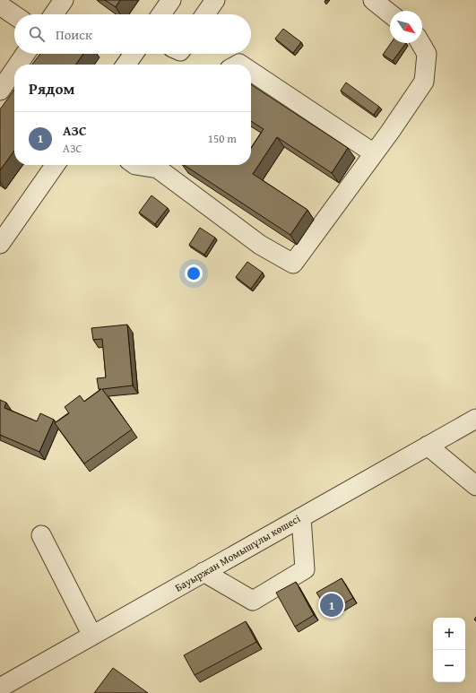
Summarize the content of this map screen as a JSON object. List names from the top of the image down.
{
  "streets": {
    "street": ["Бауыржан Момышұлы көшесі"]
  },
  "north": "bottom right",
  "page": {
    "search": "Поиск",
    "heading": "Рядом",
    "list": [
      {
        "mark": "1",
        "name": "АЗС",
        "note": "АЗС",
        "value": "150 m"
      }
    ],
    "pins": "1",
    "map_buttons": ["+", "−"]
  }
}
